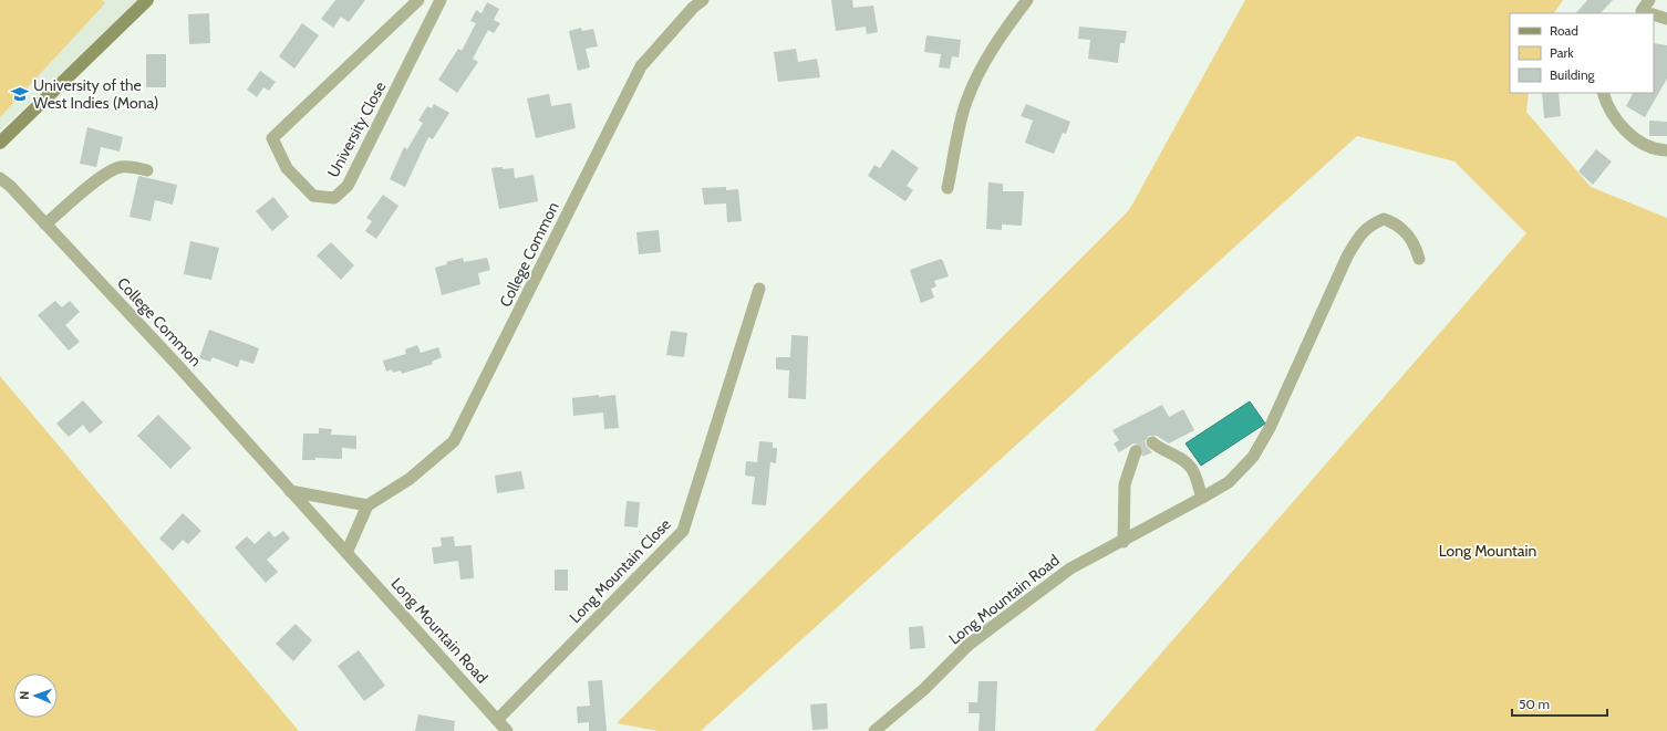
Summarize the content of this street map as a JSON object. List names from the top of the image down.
{
  "streets": {
    "street": [
      "University Close",
      "College Common",
      "Long Mountain Close",
      "Long Mountain Road"
    ]
  },
  "crossings": [
    ["College Common", "Long Mountain Road"],
    ["Long Mountain Close", "Long Mountain Road"]
  ],
  "parks": ["Long Mountain"],
  "places": {
    "school or university": ["University of the West Indies (Mona)"]
  },
  "legend": ["Road", "Park", "Building"],
  "scale_bar": "50 m",
  "north": "left"
}
